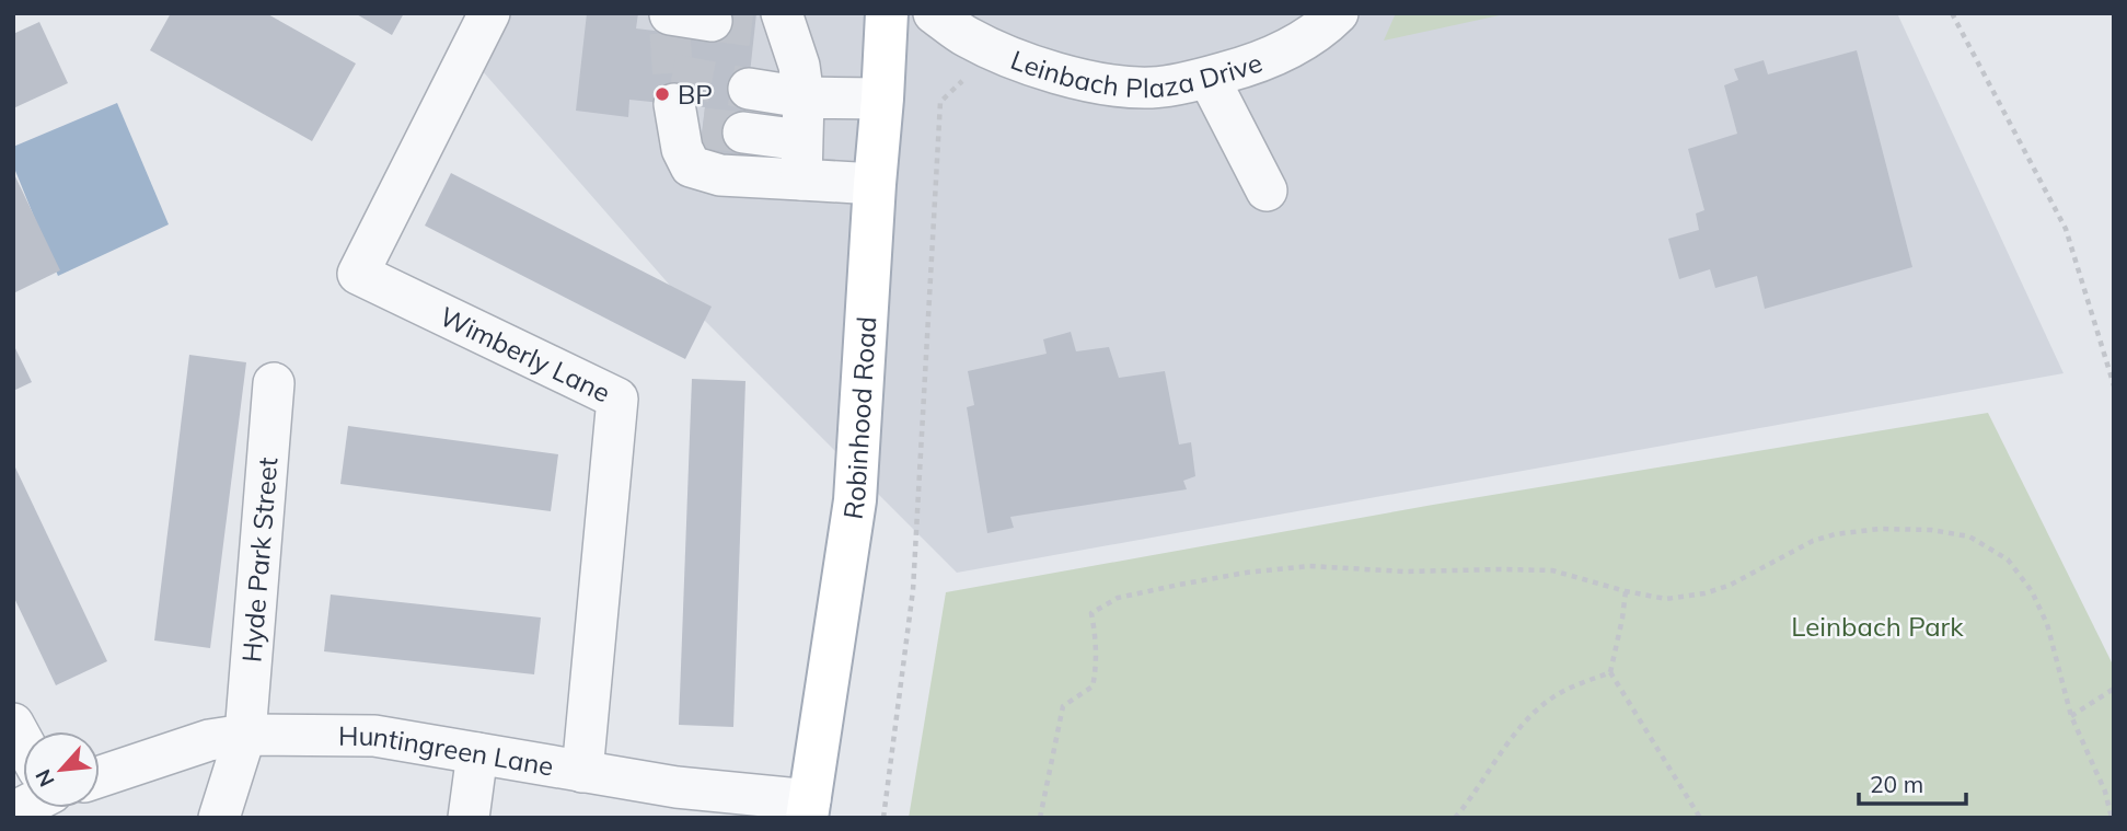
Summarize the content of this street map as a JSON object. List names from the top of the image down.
{
  "streets": {
    "main road": ["Robinhood Road"],
    "street": [
      "Leinbach Plaza Drive",
      "Wimberly Lane",
      "Hyde Park Street",
      "Huntingreen Lane"
    ]
  },
  "crossings": [
    ["Wimberly Lane", "Huntingreen Lane"],
    ["Robinhood Road", "Huntingreen Lane"],
    ["Hyde Park Street", "Huntingreen Lane"]
  ],
  "parks": ["Leinbach Park"],
  "places": ["BP"],
  "scale_bar": "20 m",
  "north": "bottom left"
}
